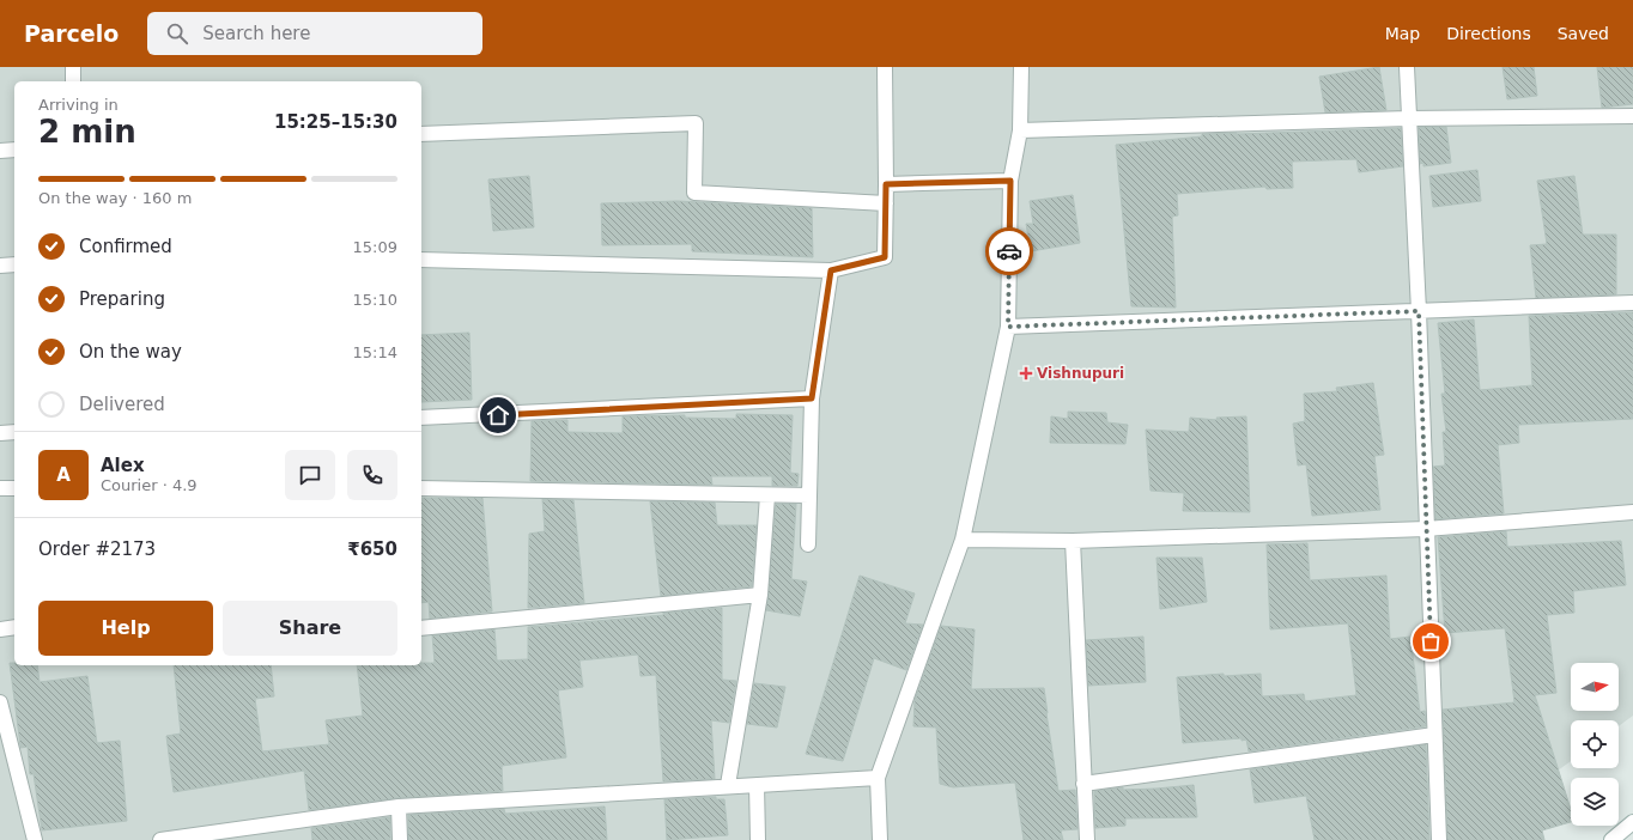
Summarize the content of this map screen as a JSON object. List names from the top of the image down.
{
  "places": {
    "health": ["Vishnupuri"]
  },
  "north": "right",
  "page": {
    "header": "Parcelo",
    "search": "Search here",
    "nav": ["Map", "Directions", "Saved"],
    "heading": ["2 min", "Arriving in", "15:25–15:30"],
    "panel": [
      "Alex",
      "Courier · 4.9",
      "Order #2173",
      "₹650"
    ],
    "bar": "On the way · 160 m",
    "list": [
      ["Confirmed", "15:09"],
      ["Preparing", "15:10"],
      ["On the way", "15:14"],
      "Delivered"
    ],
    "round": "A",
    "buttons": ["Help", "Share"]
  }
}
